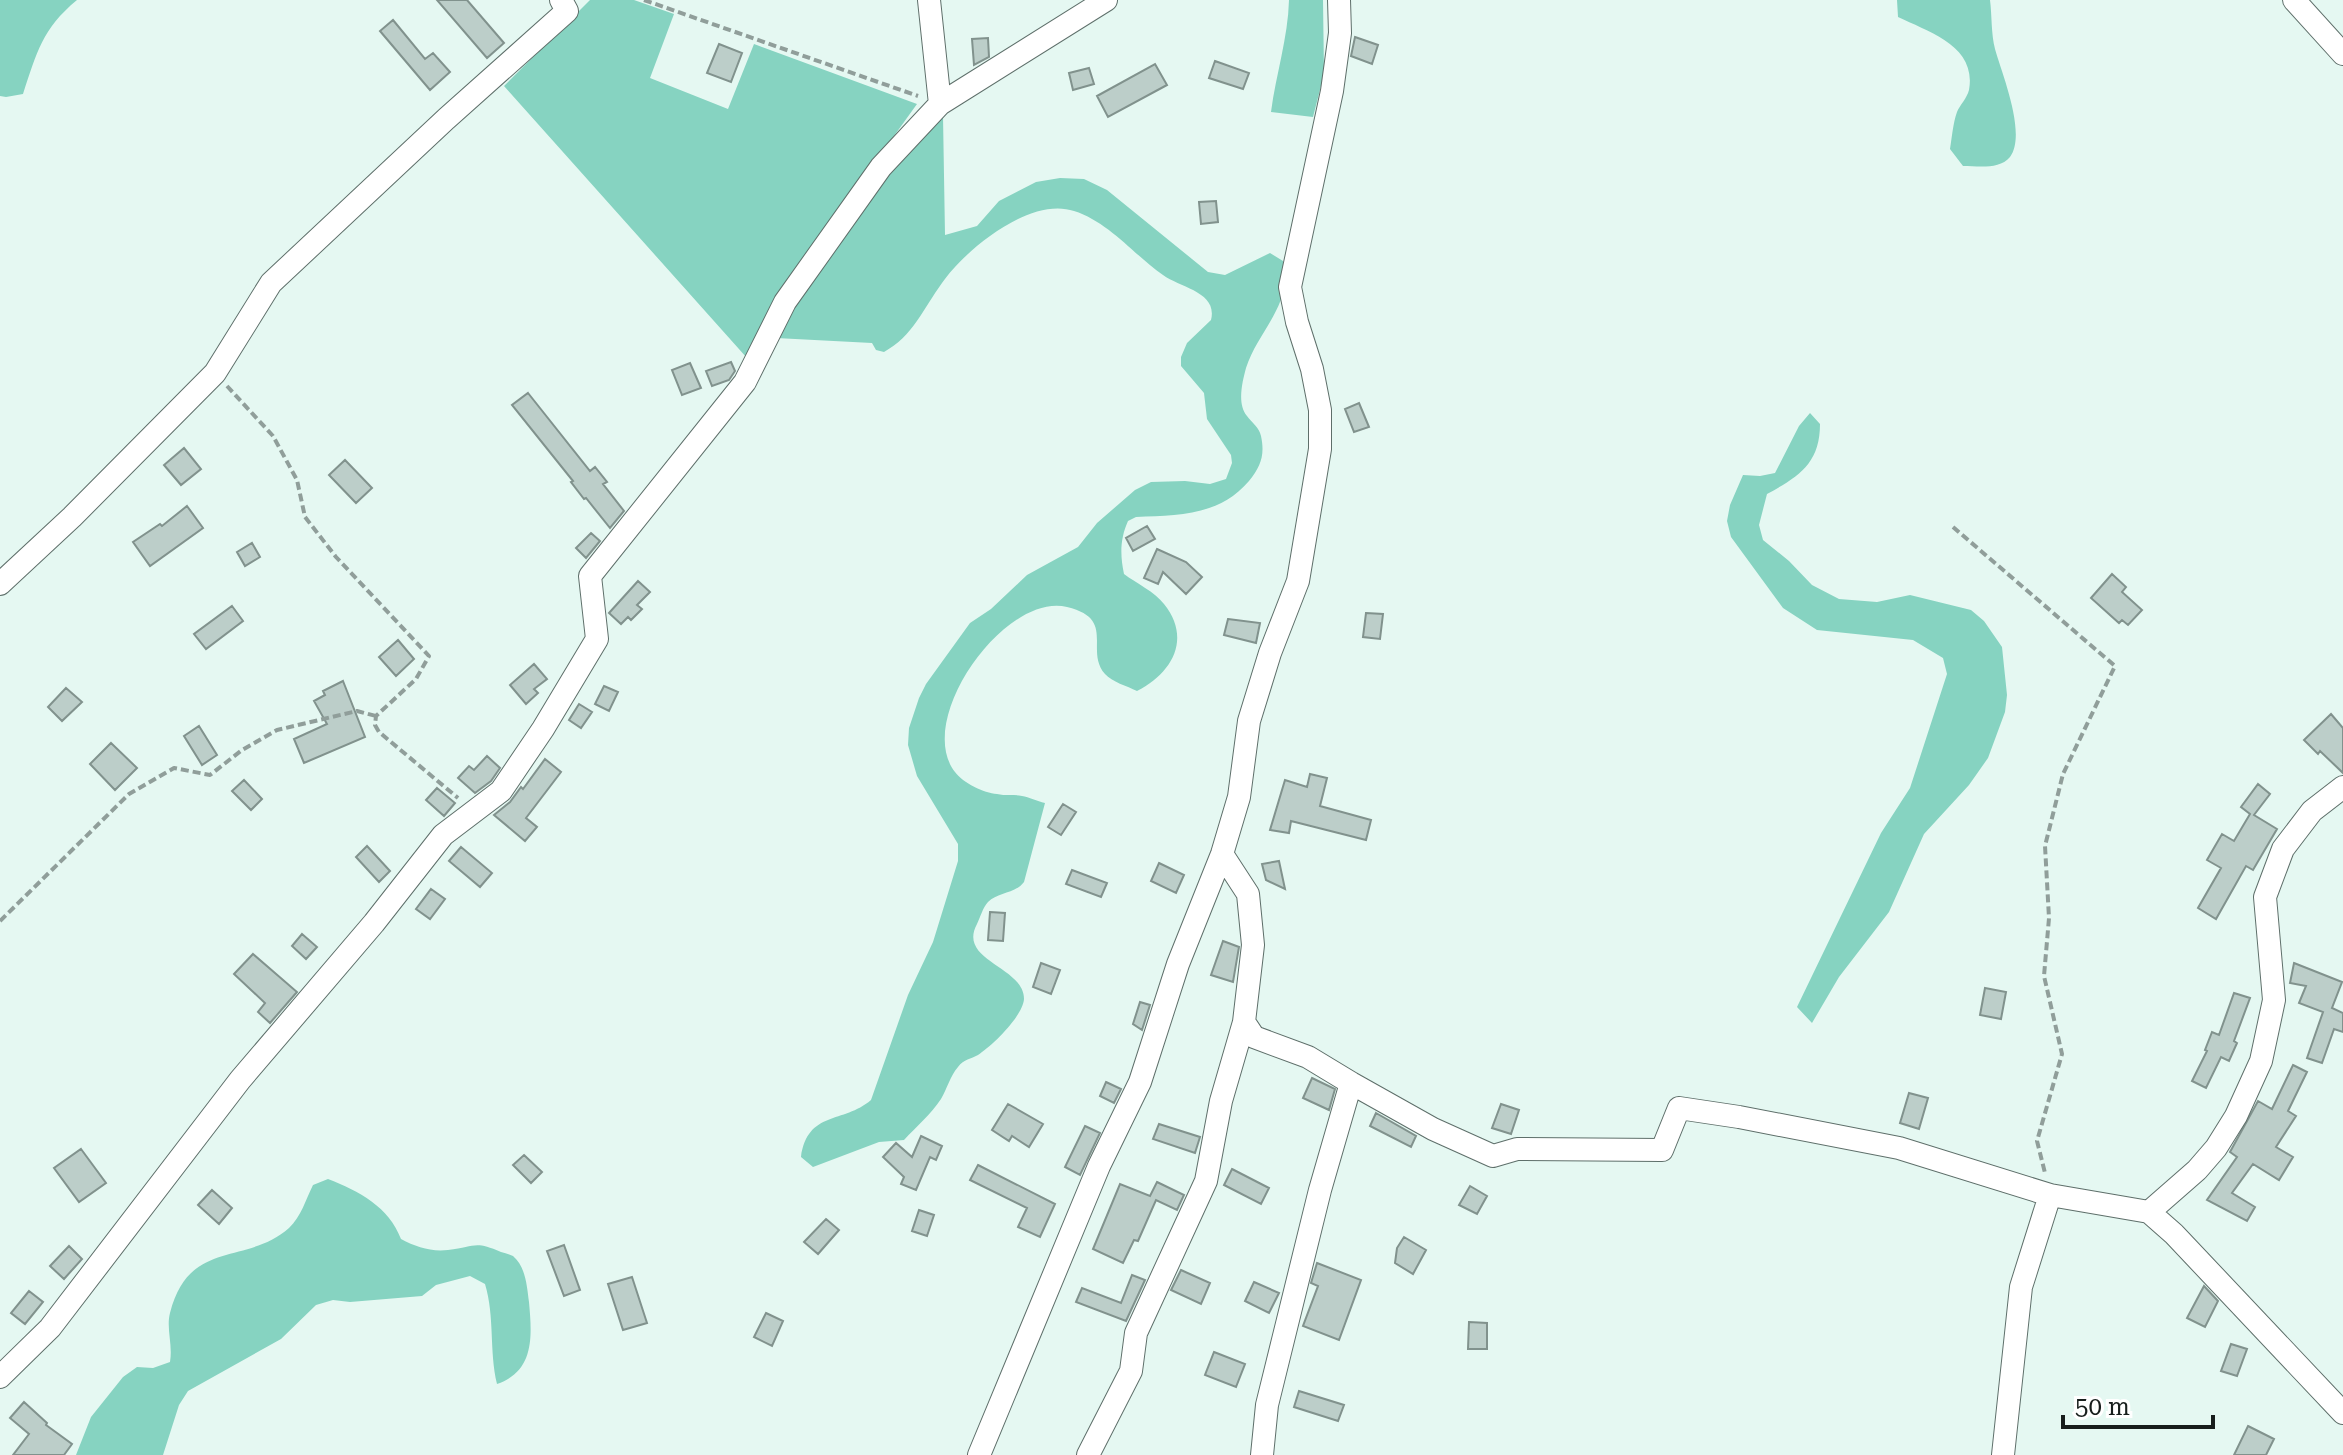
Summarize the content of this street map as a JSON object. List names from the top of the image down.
{
  "scale_bar": "50 m"
}
